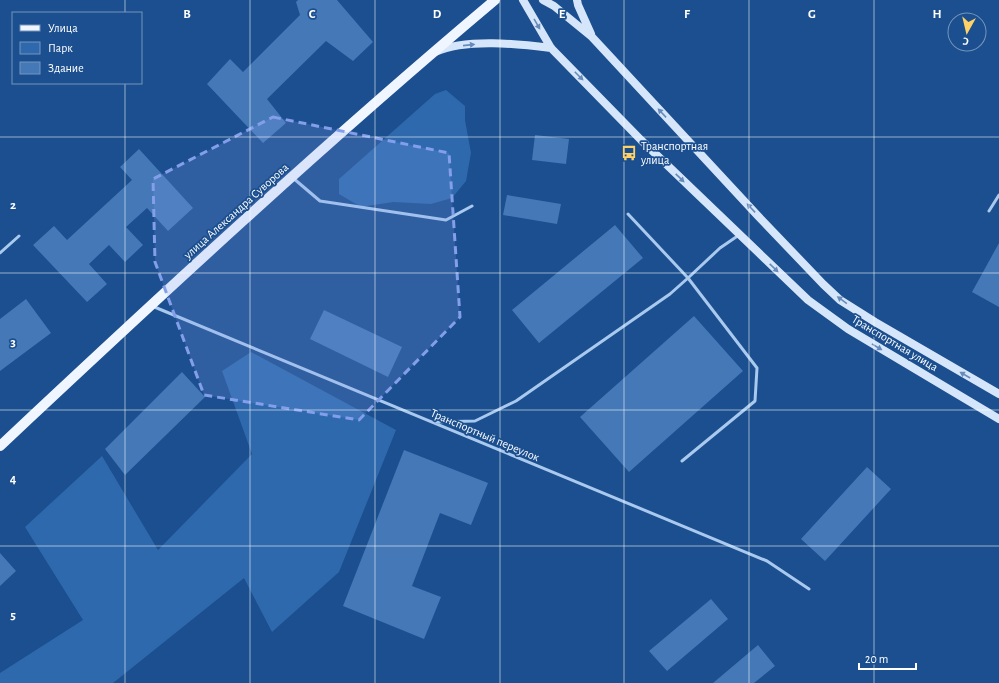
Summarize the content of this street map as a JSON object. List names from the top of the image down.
{
  "streets": {
    "main road": ["улица Александра Суворова", "Транспортная улица"],
    "lane": ["Транспортный переулок"]
  },
  "crossings": [
    ["улица Александра Суворова", "Транспортный переулок"]
  ],
  "places": {
    "bus stop": ["Транспортная улица"]
  },
  "legend": ["Улица", "Парк", "Здание"],
  "scale_bar": "20 m",
  "north": "bottom",
  "grid": {
    "columns": [
      "B",
      "C",
      "D",
      "E",
      "F",
      "G",
      "H"
    ],
    "rows": [
      "2",
      "3",
      "4",
      "5"
    ]
  }
}
